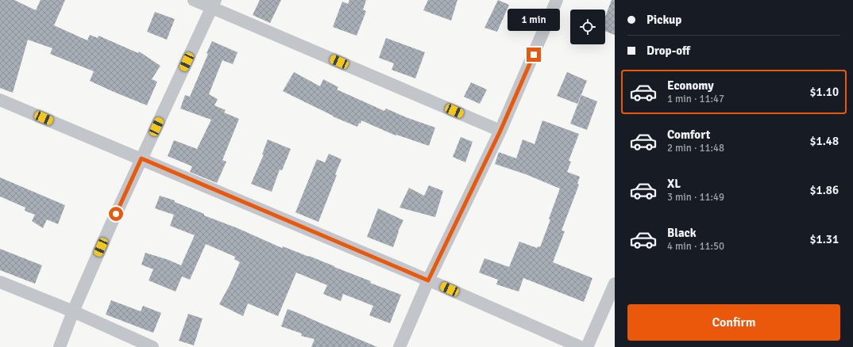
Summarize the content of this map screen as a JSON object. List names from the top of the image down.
{
  "page": {
    "banner": ["Pickup", "Drop-off"],
    "bubble": "1 min",
    "list": [
      {
        "name": "Economy",
        "note": "1 min · 11:47",
        "value": "$1.10"
      },
      {
        "name": "Comfort",
        "note": "2 min · 11:48",
        "value": "$1.48"
      },
      {
        "name": "XL",
        "note": "3 min · 11:49",
        "value": "$1.86"
      },
      {
        "name": "Black",
        "note": "4 min · 11:50",
        "value": "$1.31"
      }
    ],
    "buttons": "Confirm"
  }
}
